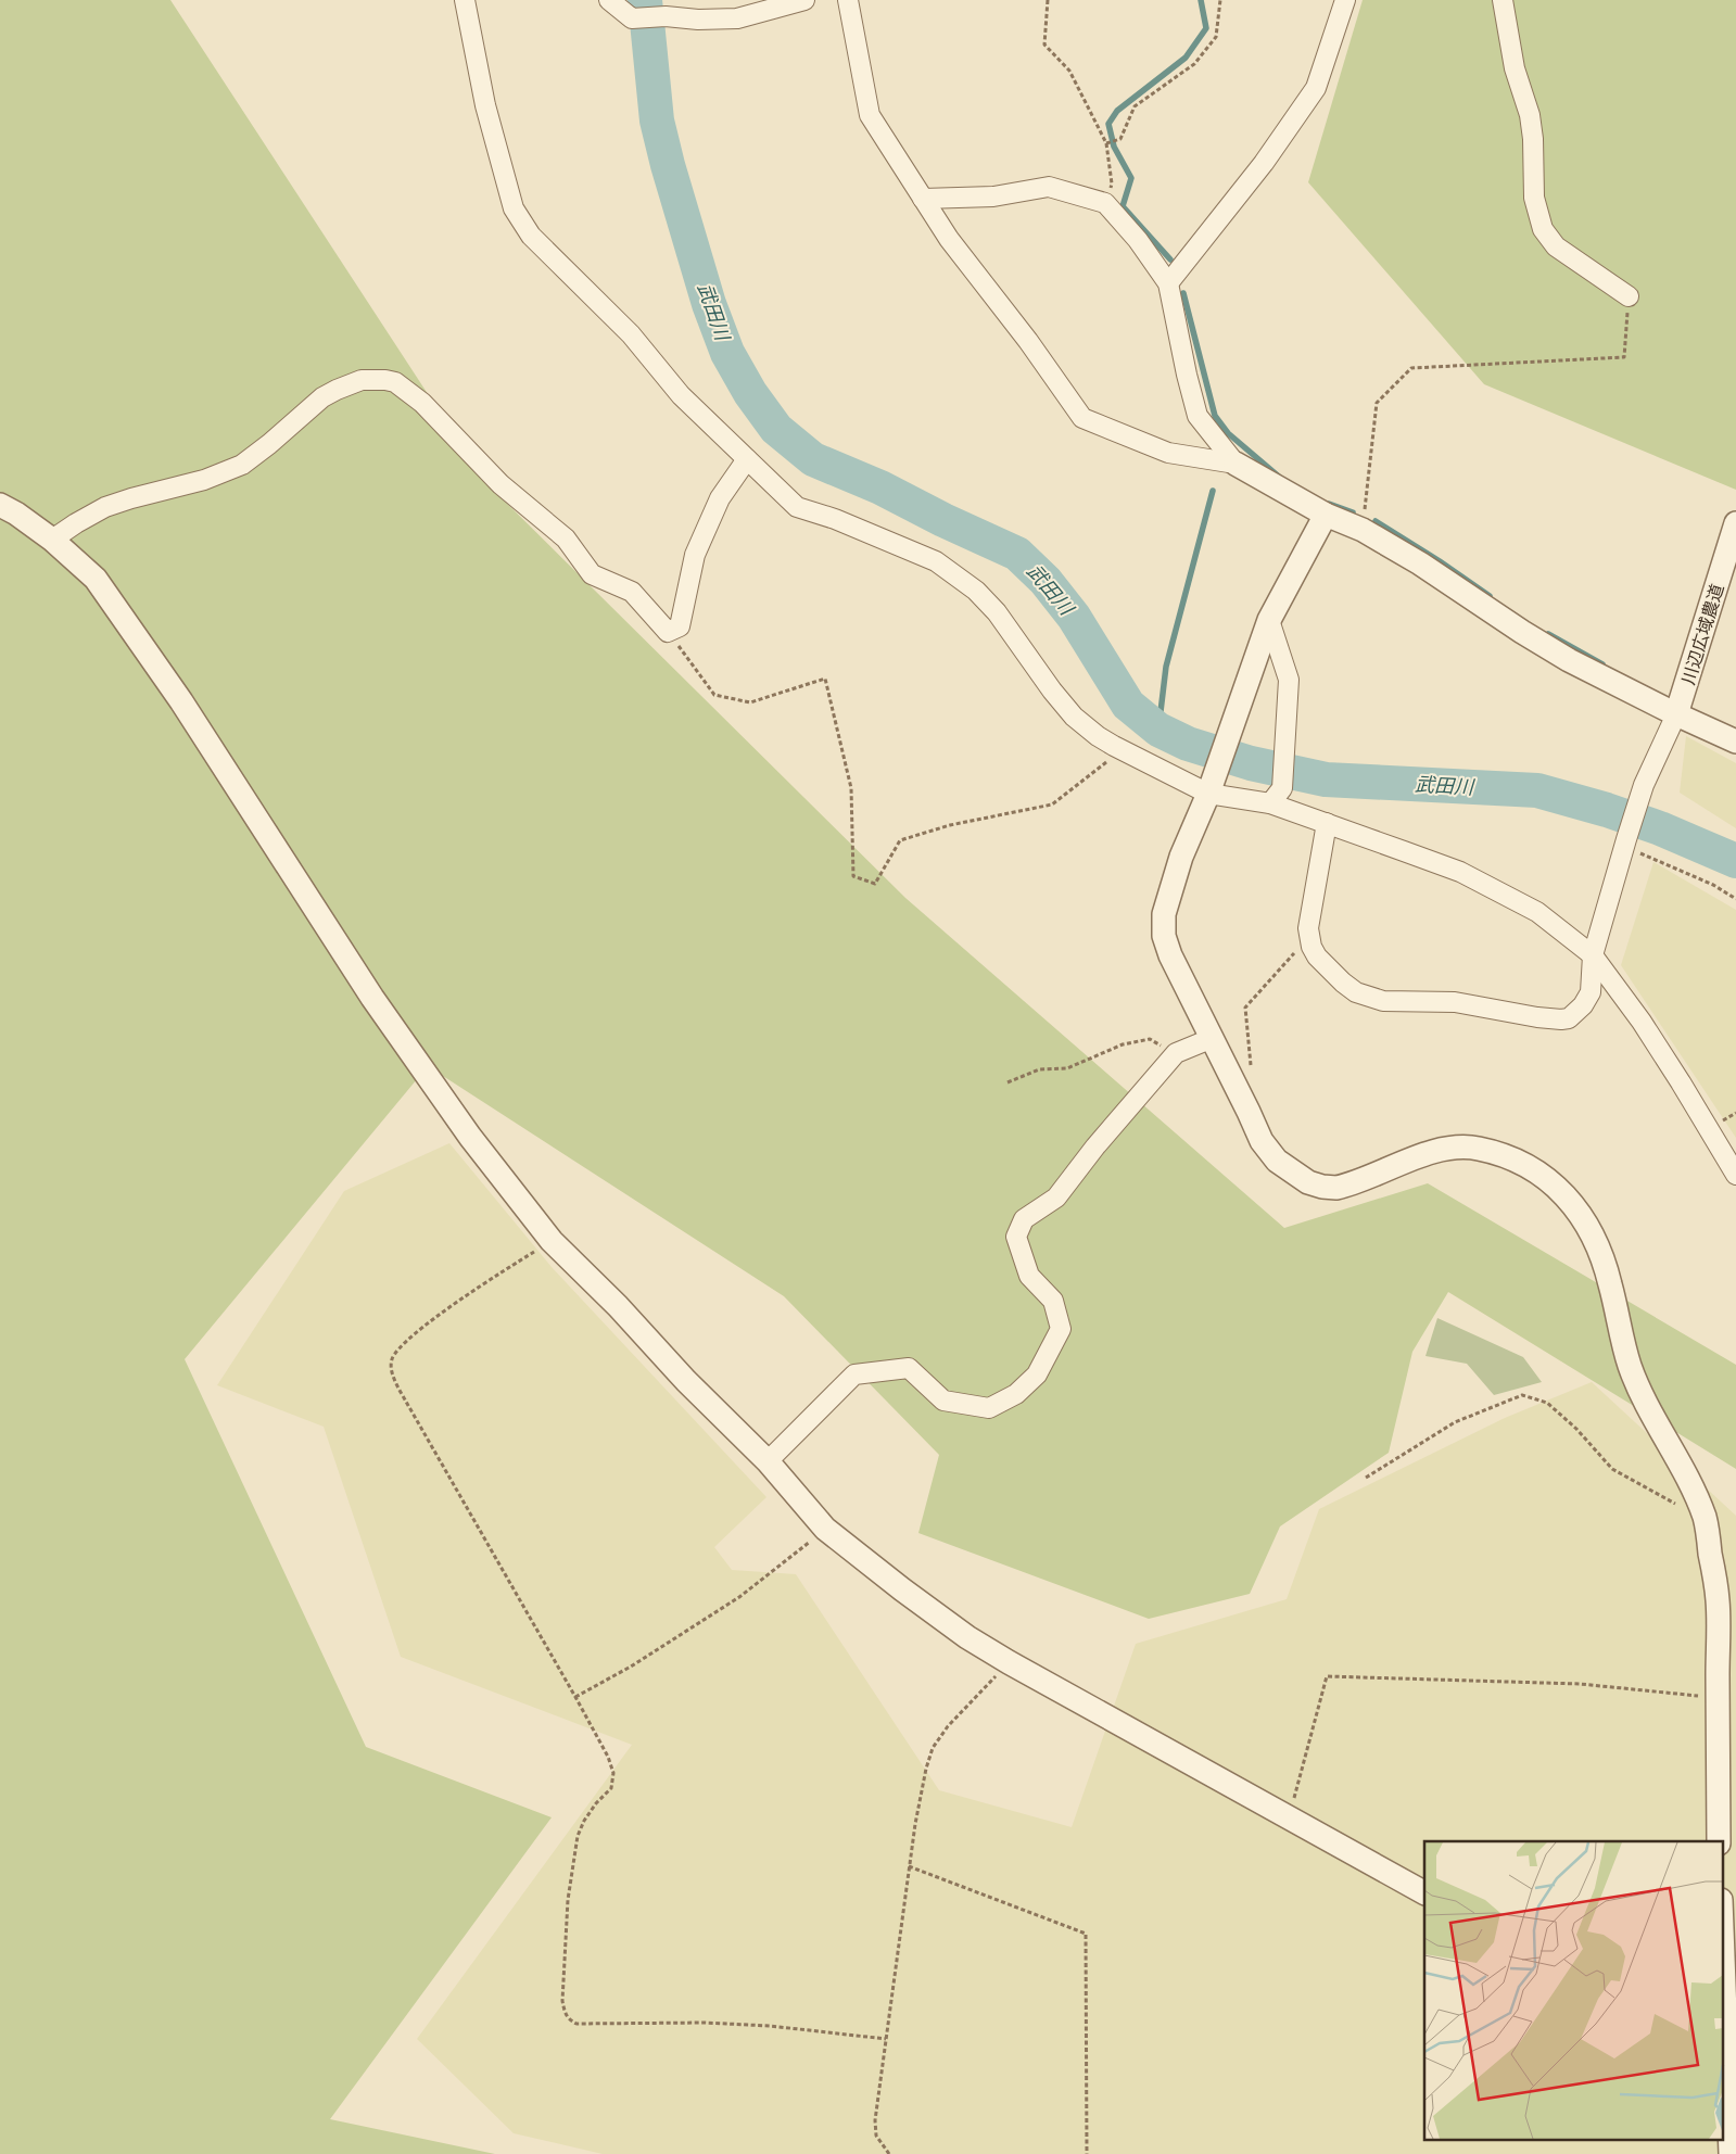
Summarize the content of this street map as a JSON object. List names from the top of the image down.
{
  "streets": {
    "street": ["川辺広域農道"]
  },
  "water": ["武田川"]
}
